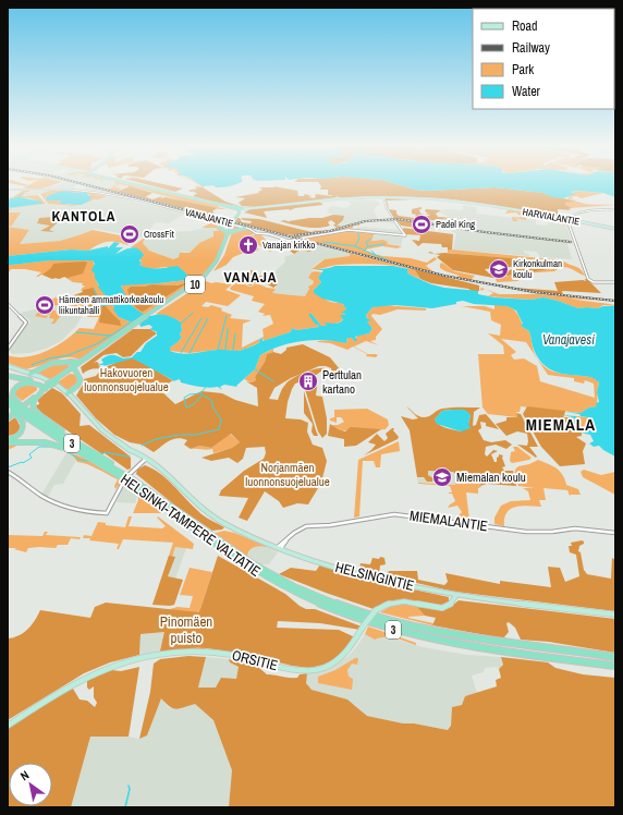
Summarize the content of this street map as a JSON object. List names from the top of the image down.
{
  "streets": {
    "highway": [
      "HARVIALANTIE",
      "10",
      "3",
      "HELSINKI-TAMPERE VALTATIE"
    ],
    "main road": ["HELSINGINTIE", "ORSITIE"],
    "street": ["VANAJANTIE", "MIEMALANTIE"]
  },
  "crossings": [
    ["HARVIALANTIE", "VANAJANTIE"],
    ["HARVIALANTIE", "10"],
    ["MIEMALANTIE", "HELSINGINTIE"],
    ["HELSINGINTIE", "ORSITIE"]
  ],
  "districts": ["KANTOLA", "VANAJA", "MIEMALA"],
  "water": ["Vanajavesi"],
  "parks": ["Hakovuoren luonnonsuojelualue", "Norjanmäen luonnonsuojelualue", "Pinomäen puisto"],
  "places": {
    "sports": ["Padel King", "CrossFit", "Hämeen ammattikorkeakoulu liikuntahalli"],
    "church": ["Vanajan kirkko"],
    "school or university": ["Kirkonkulman koulu", "Miemalan koulu"],
    "building": ["Perttulan kartano"]
  },
  "legend": [
    "Road",
    "Railway",
    "Park",
    "Water"
  ],
  "north": "top left"
}
